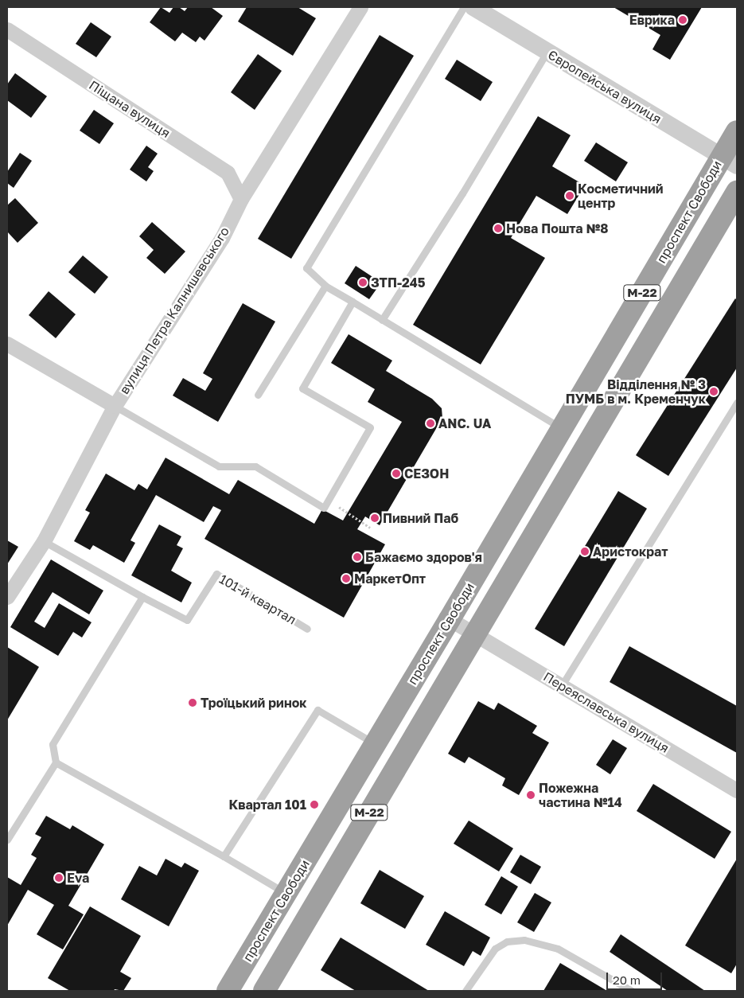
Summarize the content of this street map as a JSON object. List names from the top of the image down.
{
  "streets": {
    "highway": ["проспект Свободи", "М-22"],
    "street": [
      "Європейська вулиця",
      "Піщана вулиця",
      "вулиця Петра Калнишевського",
      "Переяславська вулиця"
    ],
    "lane": ["101-й квартал"]
  },
  "crossings": [
    ["Європейська вулиця", "проспект Свободи"],
    ["Піщана вулиця", "вулиця Петра Калнишевського"],
    ["проспект Свободи", "Переяславська вулиця"],
    ["М-22", "Переяславська вулиця"]
  ],
  "places": [
    "Еврика",
    "Косметичний центр",
    "Нова Пошта №8",
    "ЗТП-245",
    "Відділення № 3 ПУМБ в м. Кременчук",
    "ANC. UA",
    "СЕЗОН",
    "Пивний Паб",
    "Аристократ",
    "Бажаємо здоров'я",
    "МаркетОпт",
    "Троїцький ринок",
    "Пожежна частина №14",
    "Квартал 101",
    "Eva"
  ],
  "scale_bar": "20 m"
}
